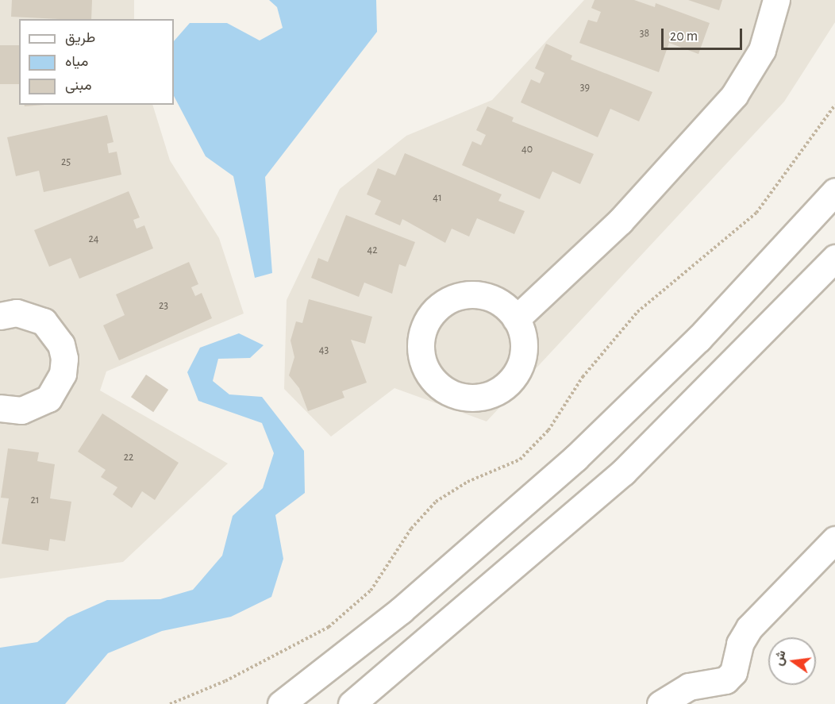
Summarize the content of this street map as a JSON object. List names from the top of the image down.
{
  "house_numbers": [
    "38",
    "39",
    "40",
    "25",
    "41",
    "24",
    "42",
    "23",
    "43",
    "22",
    "21"
  ],
  "legend": ["طريق", "مياه", "مبنى"],
  "scale_bar": "20 m",
  "north": "left"
}
